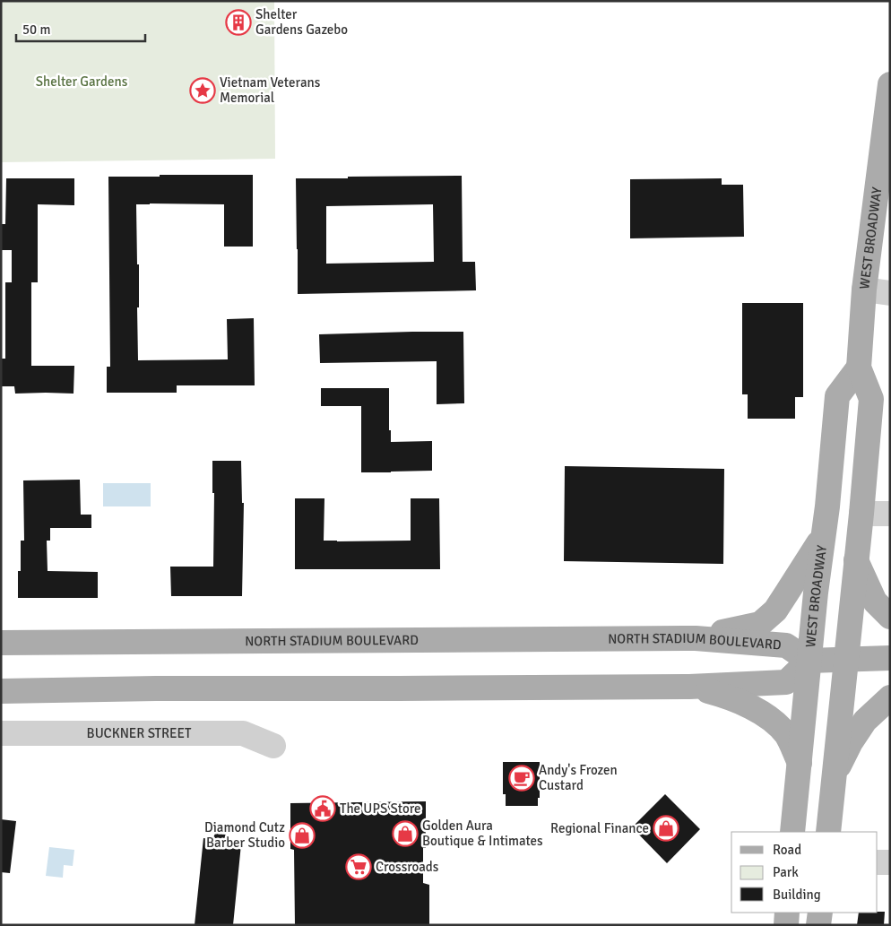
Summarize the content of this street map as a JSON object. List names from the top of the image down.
{
  "streets": {
    "main road": ["WEST BROADWAY", "NORTH STADIUM BOULEVARD"],
    "street": ["BUCKNER STREET"]
  },
  "crossings": [
    ["WEST BROADWAY", "NORTH STADIUM BOULEVARD"]
  ],
  "parks": ["Shelter Gardens"],
  "places": {
    "building": ["Shelter Gardens Gazebo"],
    "place": ["Vietnam Veterans Memorial"],
    "cafe": ["Andy's Frozen Custard"],
    "public building": ["The UPS Store"],
    "shop": ["Regional Finance", "Golden Aura Boutique & Intimates", "Diamond Cutz Barber Studio"],
    "supermarket": ["Crossroads"]
  },
  "legend": ["Road", "Park", "Building"],
  "scale_bar": "50 m"
}
